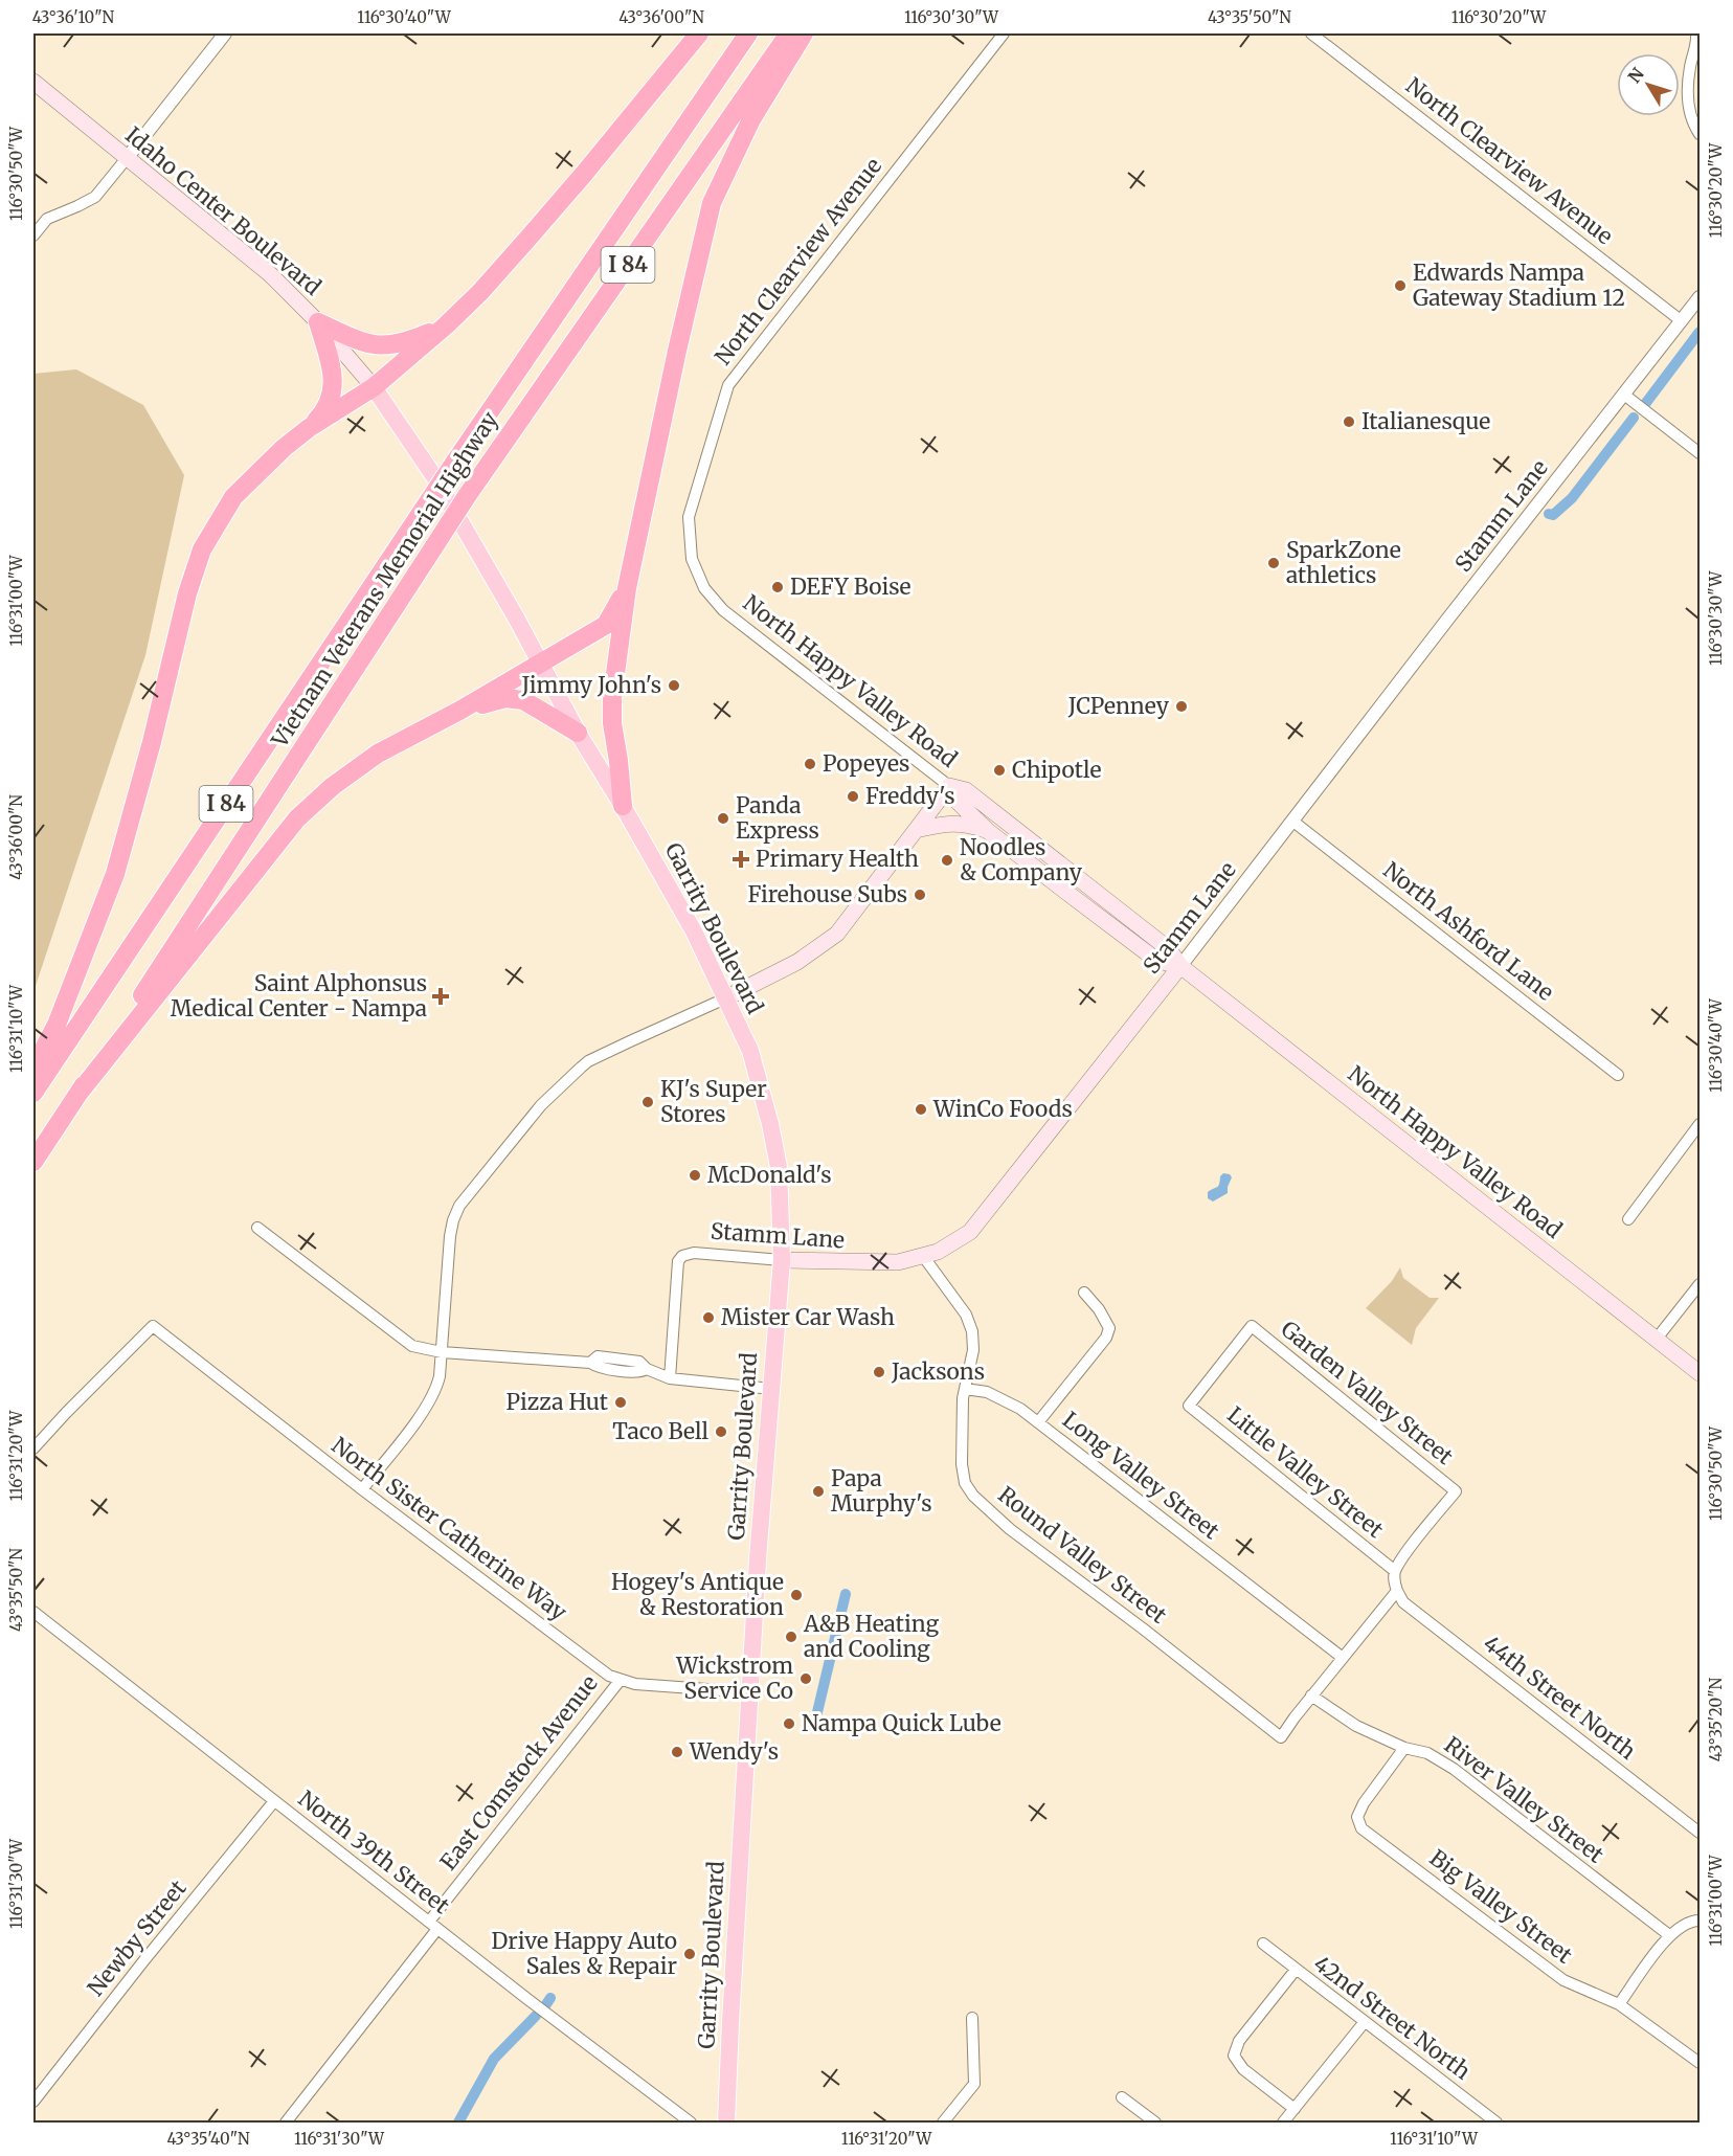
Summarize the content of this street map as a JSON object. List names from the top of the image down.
{
  "streets": {
    "highway": ["I 84", "Vietnam Veterans Memorial Highway"],
    "main road": [
      "Idaho Center Boulevard",
      "Stamm Lane",
      "North Happy Valley Road",
      "Garrity Boulevard"
    ],
    "street": [
      "North Clearview Avenue",
      "North Ashford Lane",
      "Garden Valley Street",
      "Little Valley Street",
      "Long Valley Street",
      "North Sister Catherine Way",
      "Round Valley Street",
      "44th Street North",
      "East Comstock Avenue",
      "River Valley Street",
      "North 39th Street",
      "Big Valley Street",
      "Newby Street",
      "42nd Street North"
    ]
  },
  "crossings": [
    ["North Clearview Avenue", "Stamm Lane"],
    ["North Clearview Avenue", "North Happy Valley Road"],
    ["Idaho Center Boulevard", "Garrity Boulevard"],
    ["Stamm Lane", "North Happy Valley Road"],
    ["Stamm Lane", "Garrity Boulevard"],
    ["Stamm Lane", "North Ashford Lane"],
    ["Stamm Lane", "Round Valley Street"],
    ["Garrity Boulevard", "North Sister Catherine Way"],
    ["Garden Valley Street", "Little Valley Street"],
    ["Long Valley Street", "Round Valley Street"],
    ["North Sister Catherine Way", "East Comstock Avenue"],
    ["Round Valley Street", "River Valley Street"],
    ["East Comstock Avenue", "North 39th Street"],
    ["River Valley Street", "Big Valley Street"],
    ["North 39th Street", "Newby Street"]
  ],
  "places": {
    "other": [
      "Edwards Nampa Gateway Stadium 12",
      "Italianesque",
      "SparkZone athletics",
      "DEFY Boise",
      "Jimmy John's",
      "JCPenney",
      "Popeyes",
      "Chipotle",
      "Freddy's",
      "Panda Express",
      "Noodles & Company",
      "Firehouse Subs",
      "KJ's Super Stores",
      "WinCo Foods",
      "McDonald's",
      "Mister Car Wash",
      "Jacksons",
      "Pizza Hut",
      "Taco Bell",
      "Papa Murphy's",
      "Hogey's Antique & Restoration",
      "A&B Heating and Cooling",
      "Wickstrom Service Co",
      "Nampa Quick Lube",
      "Wendy's",
      "Drive Happy Auto Sales & Repair"
    ],
    "health": ["Primary Health", "Saint Alphonsus Medical Center - Nampa"]
  },
  "north": "top left",
  "coordinates": [
    "43°36'10\"N",
    "116°30'40\"W",
    "43°36'00\"N",
    "116°30'30\"W",
    "43°35'50\"N",
    "116°30'20\"W",
    "116°30'50\"W",
    "116°31'00\"W",
    "116°31'10\"W",
    "116°31'20\"W",
    "43°35'20\"N",
    "116°31'30\"W",
    "43°35'40\"N"
  ]
}
